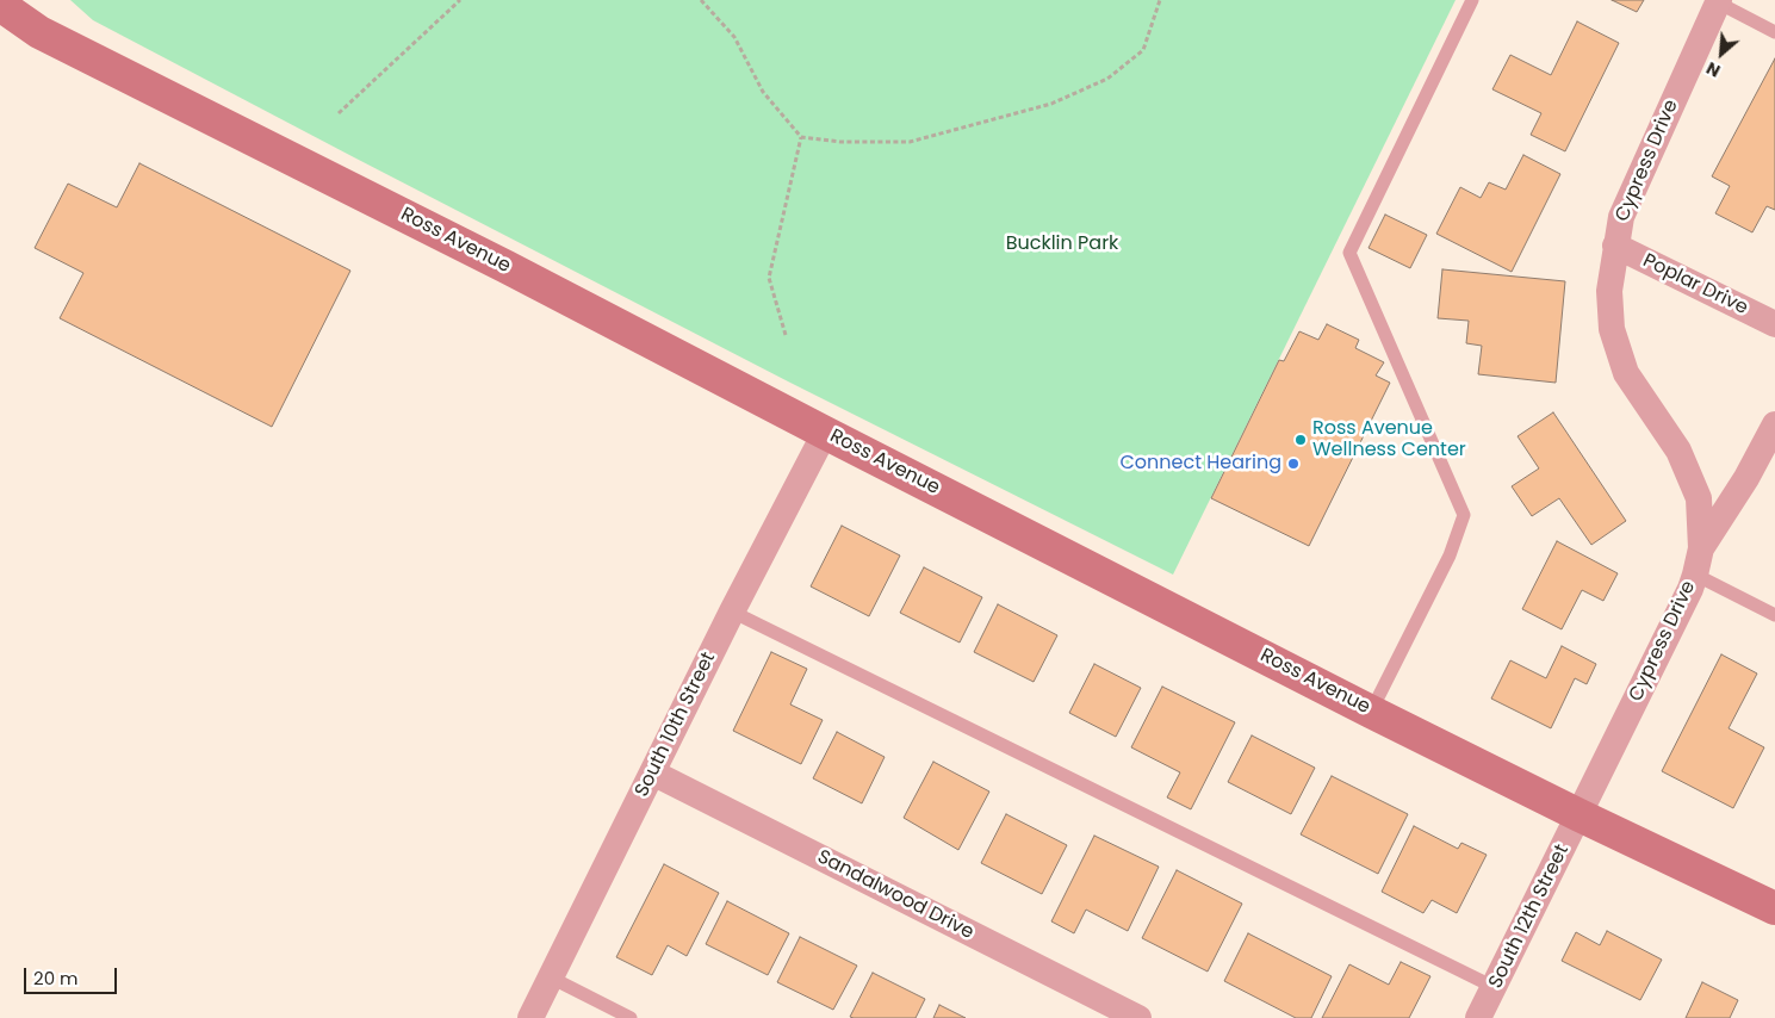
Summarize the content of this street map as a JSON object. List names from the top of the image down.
{
  "streets": {
    "street": [
      "Cypress Drive",
      "Ross Avenue",
      "Poplar Drive",
      "South 10th Street",
      "Sandalwood Drive",
      "South 12th Street"
    ]
  },
  "crossings": [
    ["Cypress Drive", "Ross Avenue"],
    ["Cypress Drive", "Poplar Drive"],
    ["Cypress Drive", "South 12th Street"],
    ["Ross Avenue", "South 10th Street"],
    ["Ross Avenue", "South 12th Street"],
    ["South 10th Street", "Sandalwood Drive"]
  ],
  "parks": ["Bucklin Park"],
  "places": ["Ross Avenue Wellness Center", "Connect Hearing"],
  "scale_bar": "20 m",
  "north": "bottom left"
}
